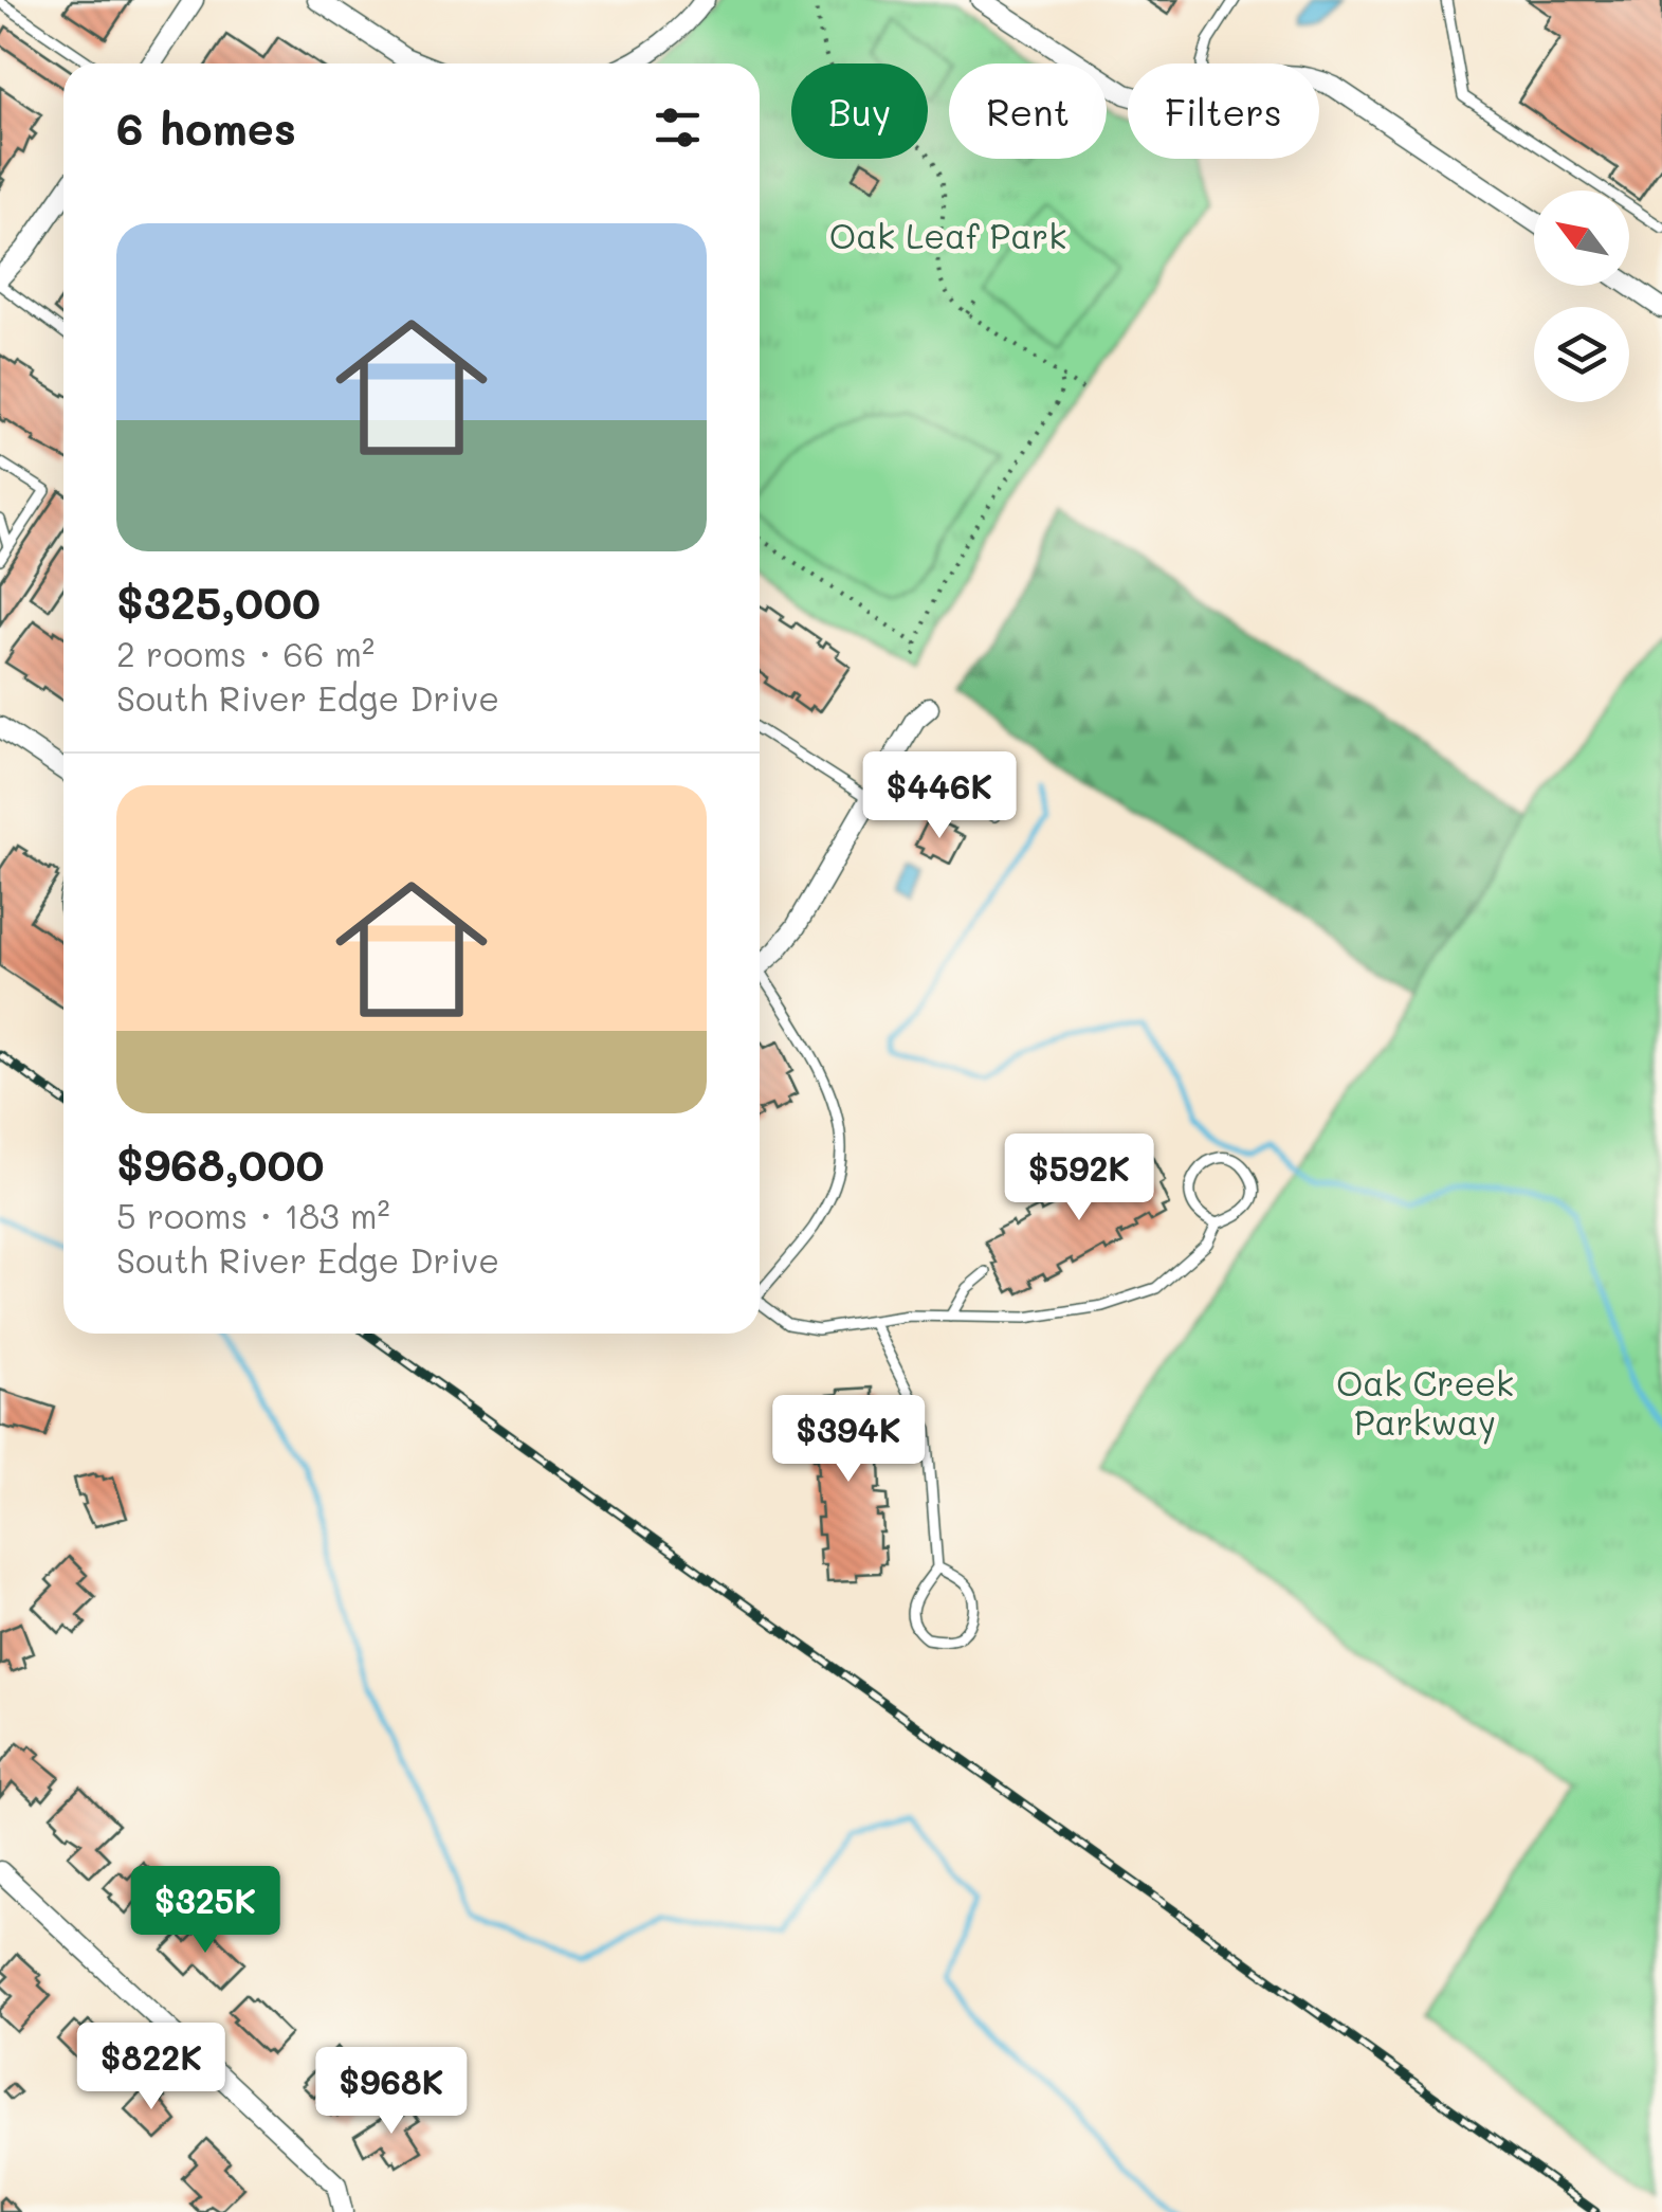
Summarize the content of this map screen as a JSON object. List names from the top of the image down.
{
  "parks": ["Oak Leaf Park", "Oak Creek Parkway"],
  "north": "top left",
  "page": {
    "chip": ["Buy", "Rent", "Filters"],
    "heading": "6 homes",
    "list": [
      {
        "name": "$325,000",
        "note": "2 rooms · 66 m² · South River Edge Drive"
      },
      {
        "name": "$968,000",
        "note": "5 rooms · 183 m² · South River Edge Drive"
      }
    ],
    "price": [
      "$446K",
      "$592K",
      "$394K",
      "$325K",
      "$822K",
      "$968K"
    ]
  }
}
